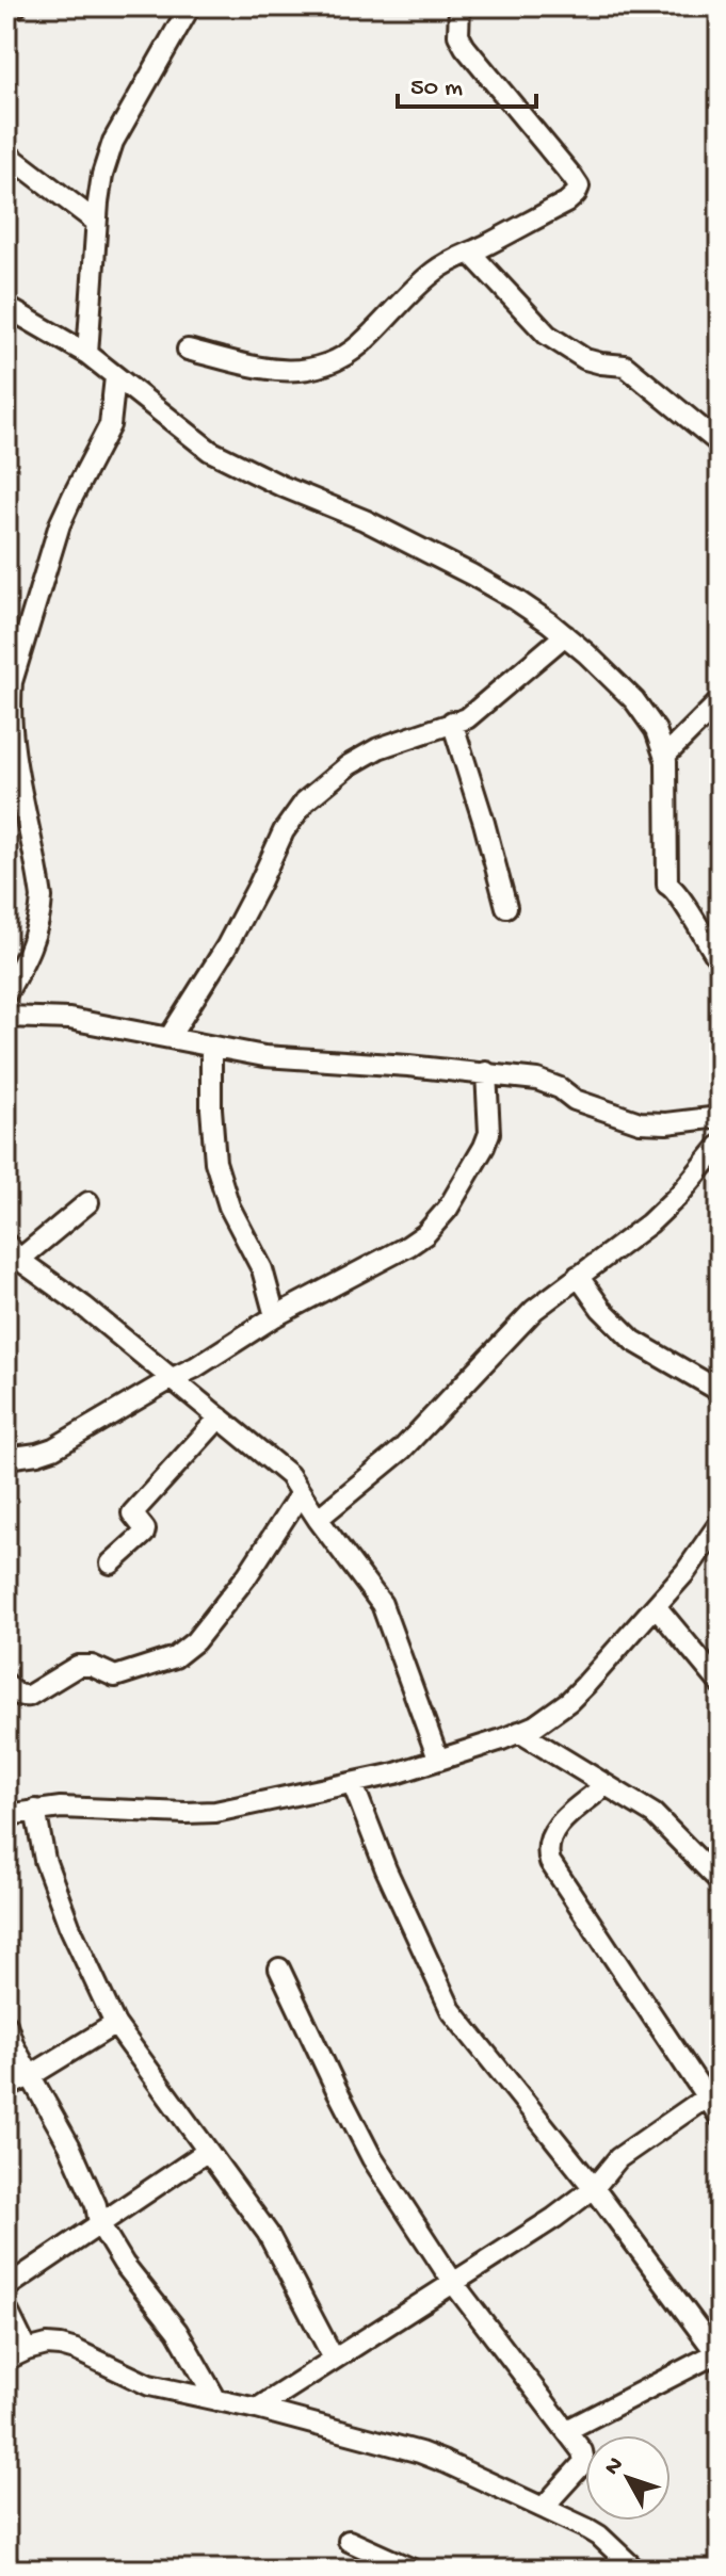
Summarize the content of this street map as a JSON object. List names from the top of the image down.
{
  "scale_bar": "50 m",
  "north": "top left"
}
